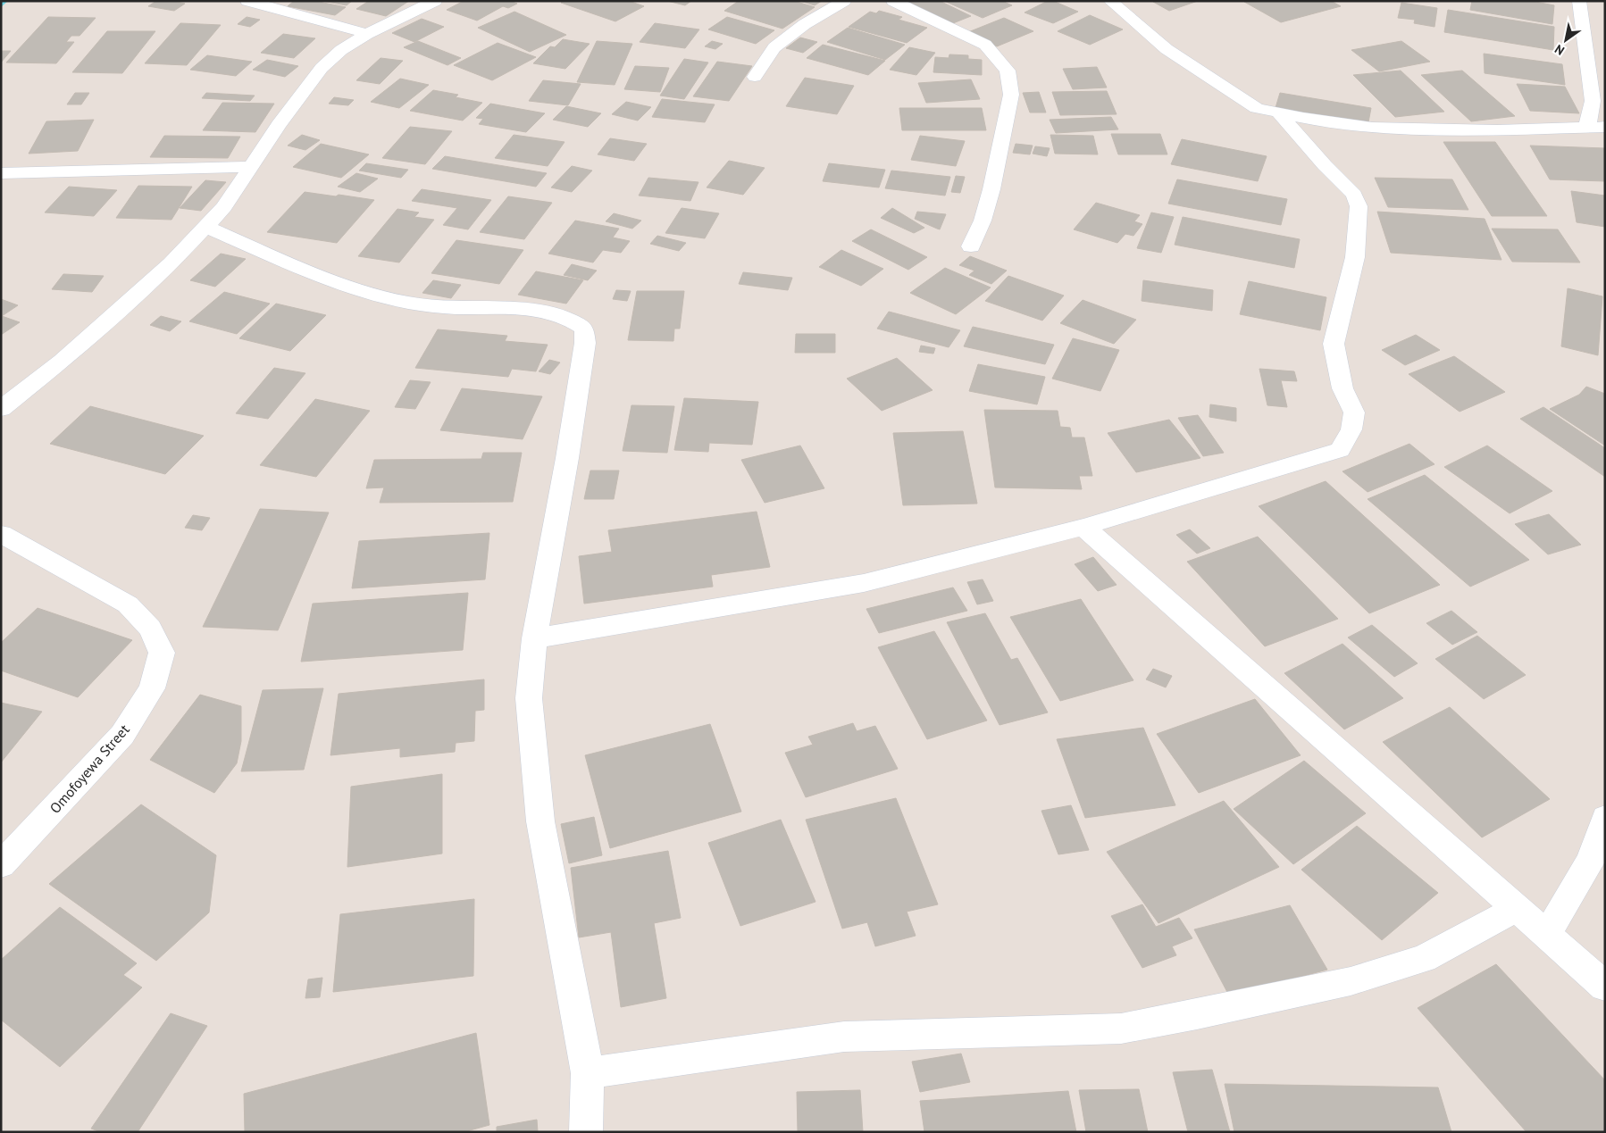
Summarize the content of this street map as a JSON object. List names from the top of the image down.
{
  "streets": {
    "street": ["Omofoyewa Street"]
  },
  "north": "bottom left"
}
